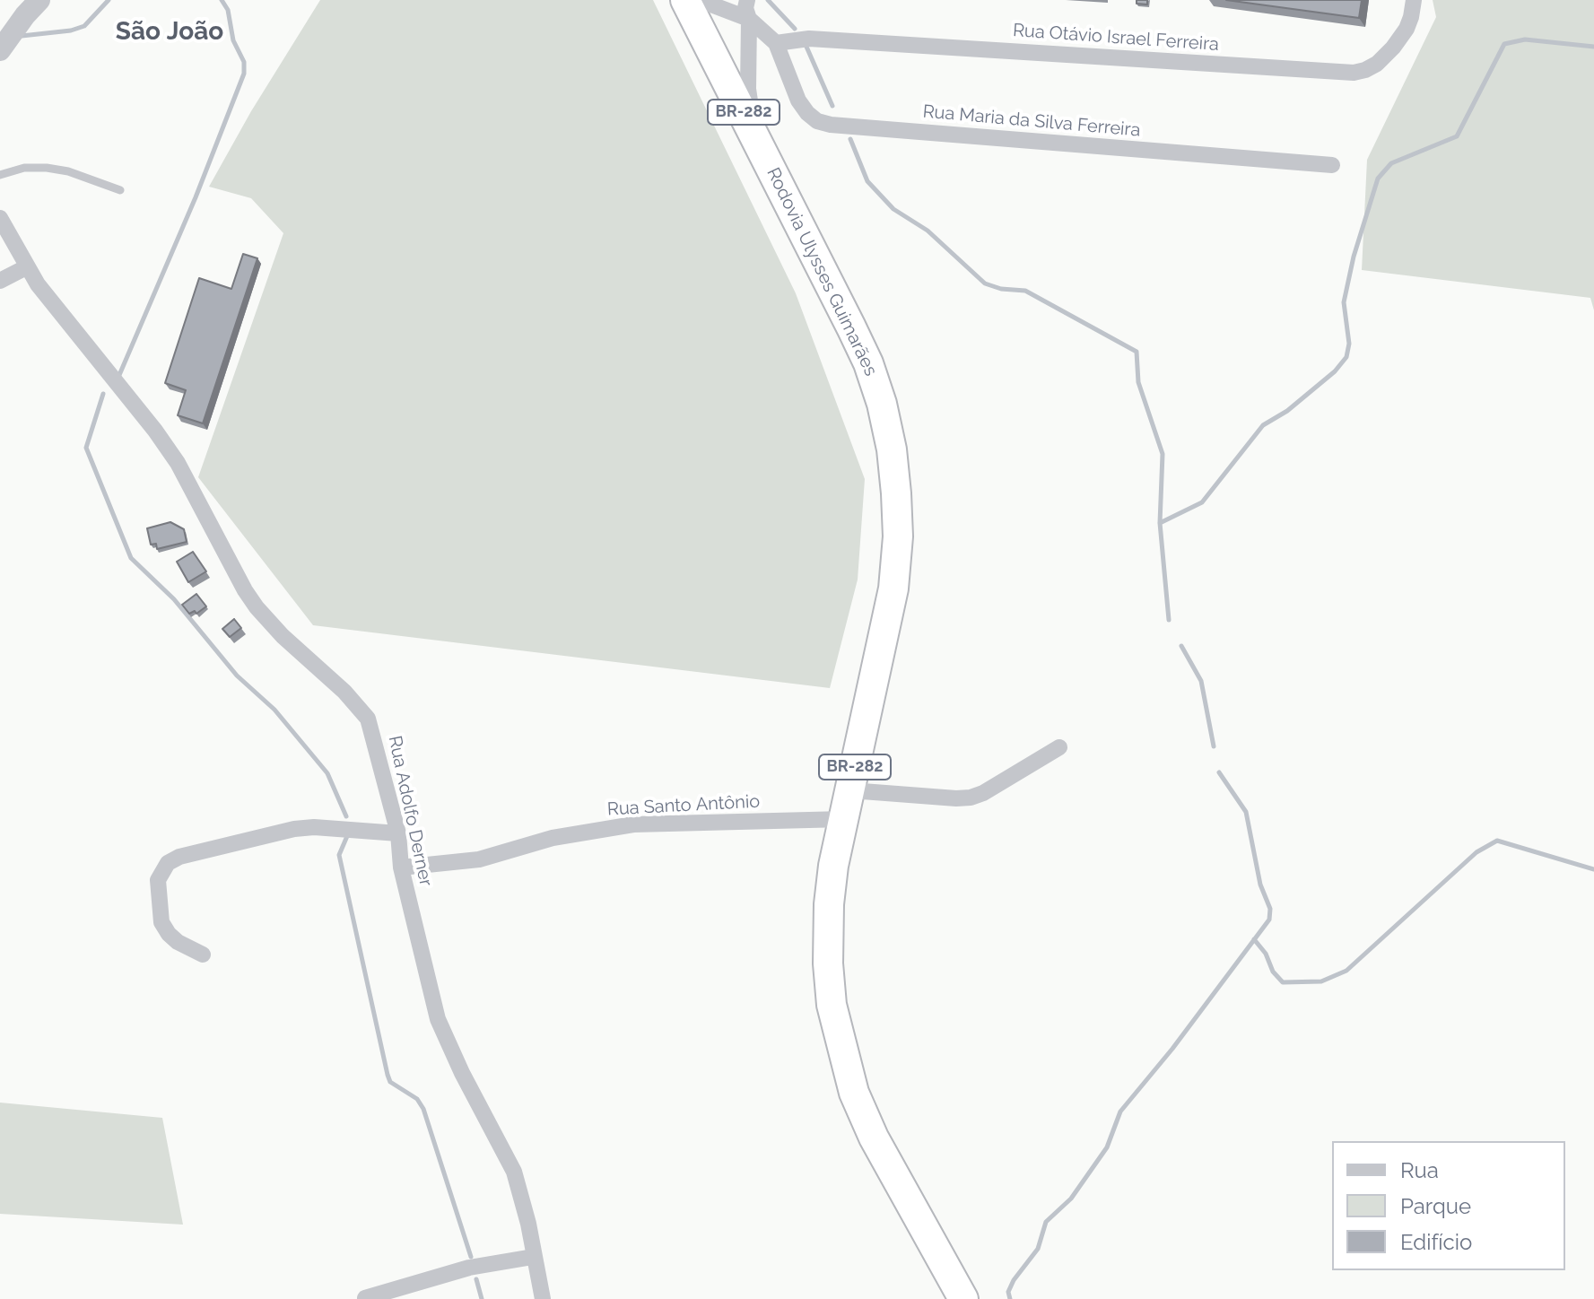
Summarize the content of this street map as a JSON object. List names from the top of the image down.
{
  "streets": {
    "highway": ["BR-282", "Rodovia Ulysses Guimarães"],
    "street": [
      "Rua Otávio Israel Ferreira",
      "Rua Maria da Silva Ferreira",
      "Rua Santo Antônio",
      "Rua Adolfo Derner"
    ]
  },
  "crossings": [
    ["Rua Otávio Israel Ferreira", "Rua Maria da Silva Ferreira"],
    ["Rodovia Ulysses Guimarães", "Rua Santo Antônio"],
    ["Rua Santo Antônio", "Rua Adolfo Derner"]
  ],
  "districts": ["São João"],
  "legend": ["Rua", "Parque", "Edifício"]
}
